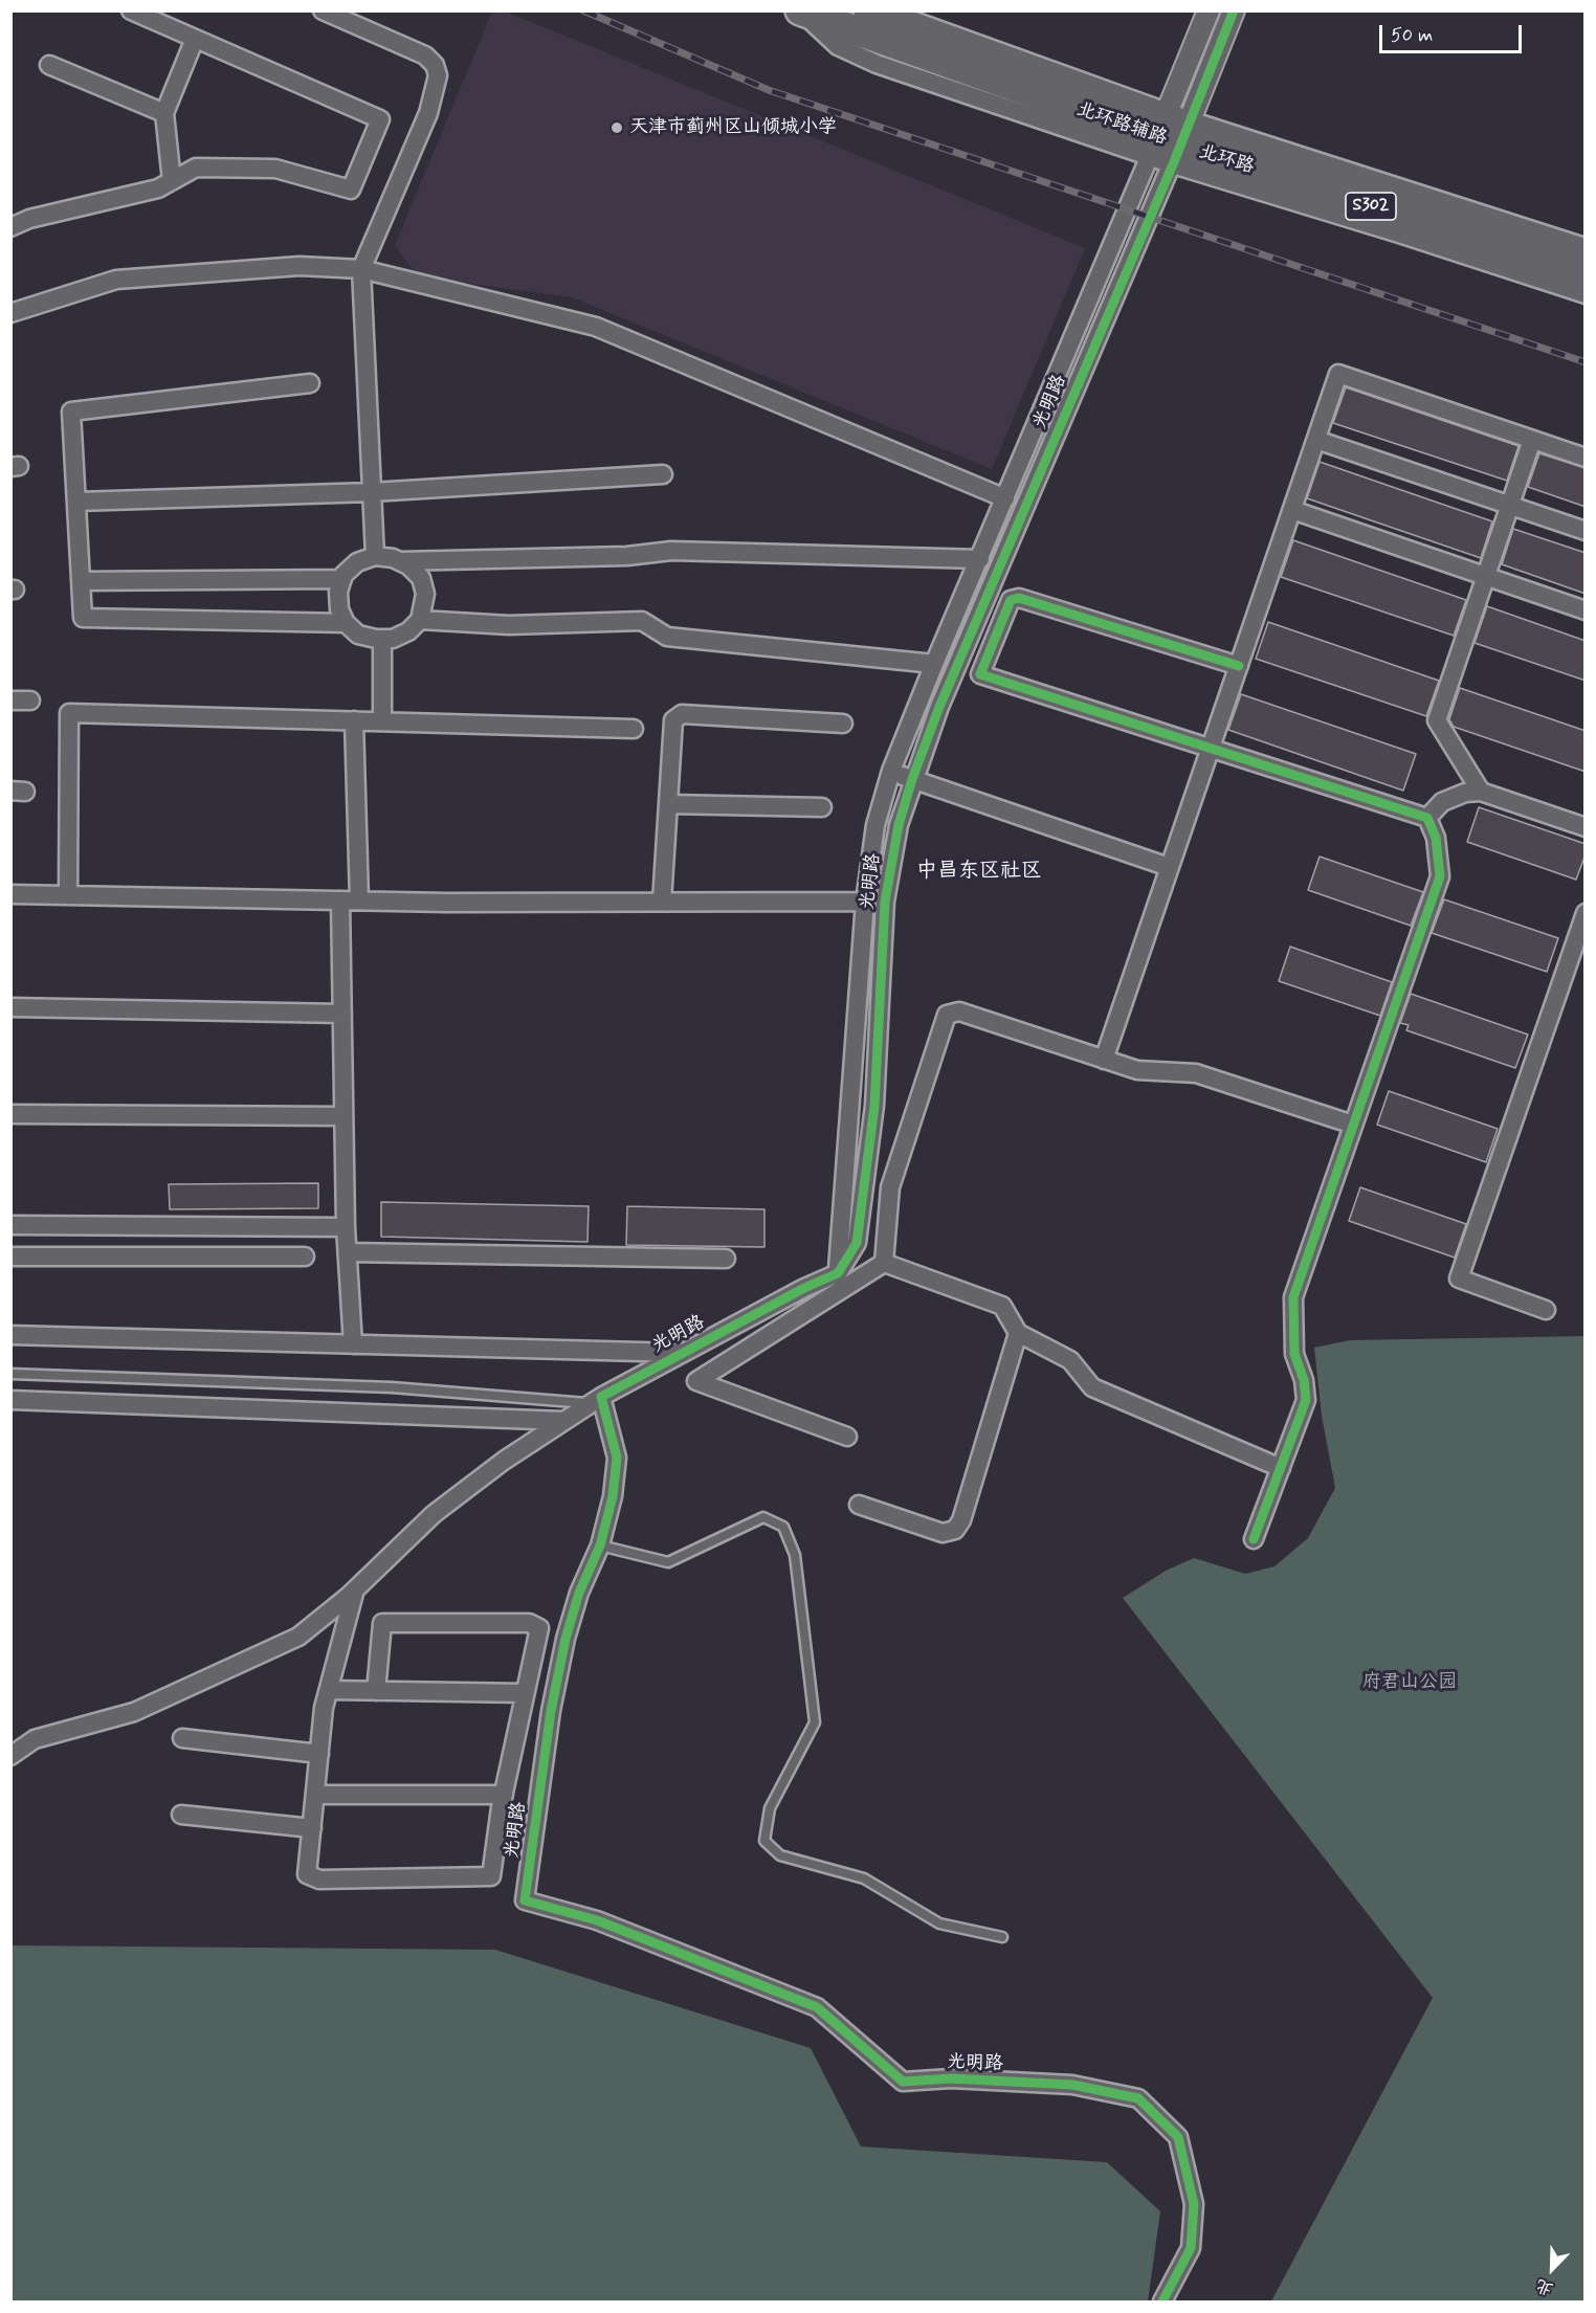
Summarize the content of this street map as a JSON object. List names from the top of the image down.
{
  "streets": {
    "highway": ["北环路", "S302"],
    "street": ["北环路辅路", "光明路"]
  },
  "crossings": [
    ["北环路辅路", "北环路"],
    ["北环路辅路", "光明路"],
    ["北环路", "光明路"]
  ],
  "districts": ["中昌东区社区"],
  "parks": ["府君山公园"],
  "places": ["天津市蓟州区山倾城小学"],
  "scale_bar": "50 m",
  "north": "bottom left"
}
